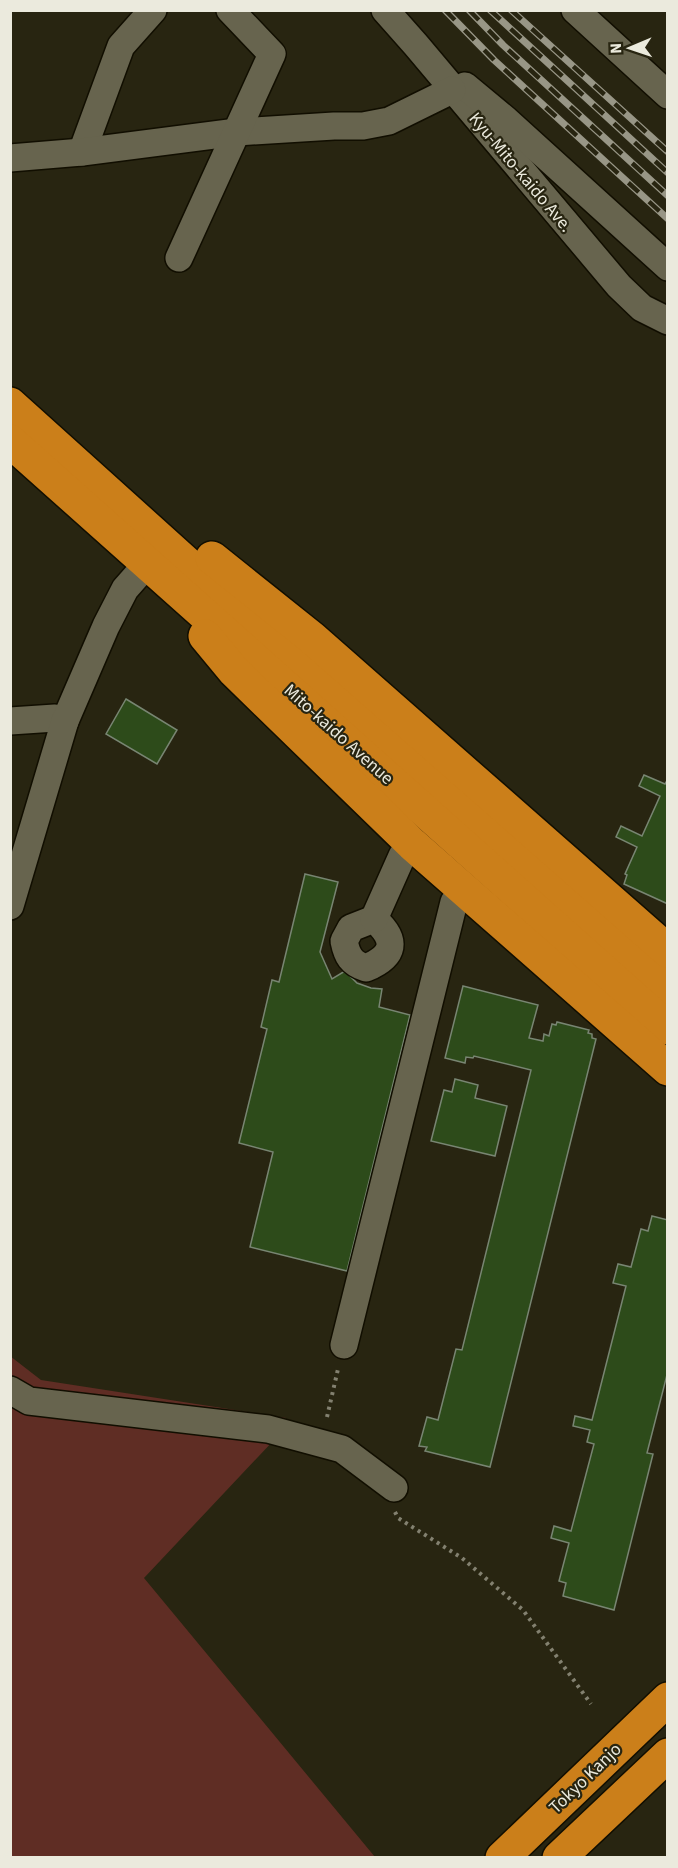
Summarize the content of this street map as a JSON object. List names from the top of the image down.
{
  "streets": {
    "highway": ["Mito-kaido Avenue", "Tokyo Kanjo"],
    "street": ["Kyu-Mito-kaido Ave."]
  },
  "north": "left"
}
